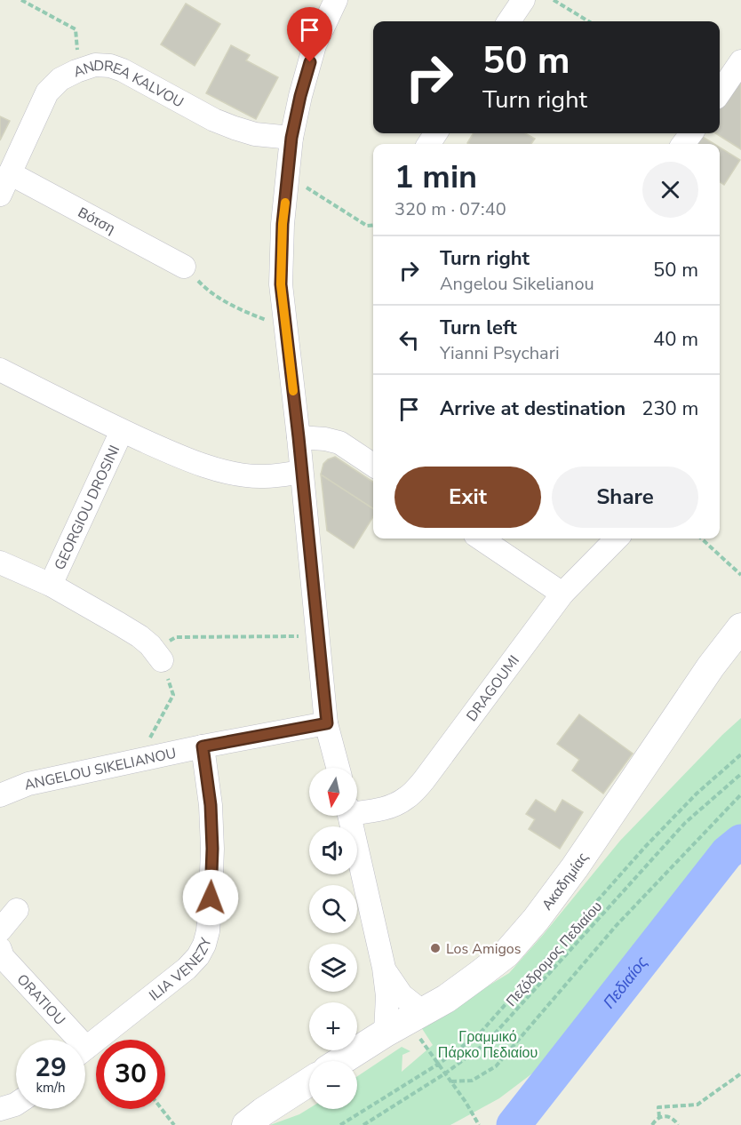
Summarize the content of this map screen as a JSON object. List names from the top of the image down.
{
  "streets": {
    "street": [
      "ANDREA KALVOU",
      "Βότση",
      "GEORGIOU DROSINI",
      "DRAGOUMI",
      "ANGELOU SIKELIANOU",
      "Ακαδημίας",
      "ILIA VENEZY",
      "ORATIOU"
    ],
    "path": ["Πεζόδρομος Πεδιαίου"]
  },
  "crossings": [
    ["ANDREA KALVOU", "Βότση"],
    ["ANGELOU SIKELIANOU", "ILIA VENEZY"]
  ],
  "water": ["Πεδιαίος"],
  "parks": ["Γραμμικό Πάρκο Πεδιαίου"],
  "places": ["Los Amigos"],
  "north": "bottom",
  "page": {
    "turn": ["50 m", "Turn right"],
    "heading": ["1 min", "320 m · 07:40"],
    "list": [
      {
        "name": "Turn right",
        "note": "Angelou Sikelianou",
        "value": "50 m"
      },
      {
        "name": "Turn left",
        "note": "Yianni Psychari",
        "value": "40 m"
      },
      {
        "name": "Arrive at destination",
        "value": "230 m"
      }
    ],
    "buttons": ["Exit", "Share"],
    "map_buttons": ["+", "−"],
    "speed": "29 km/h",
    "limit": "30"
  }
}
